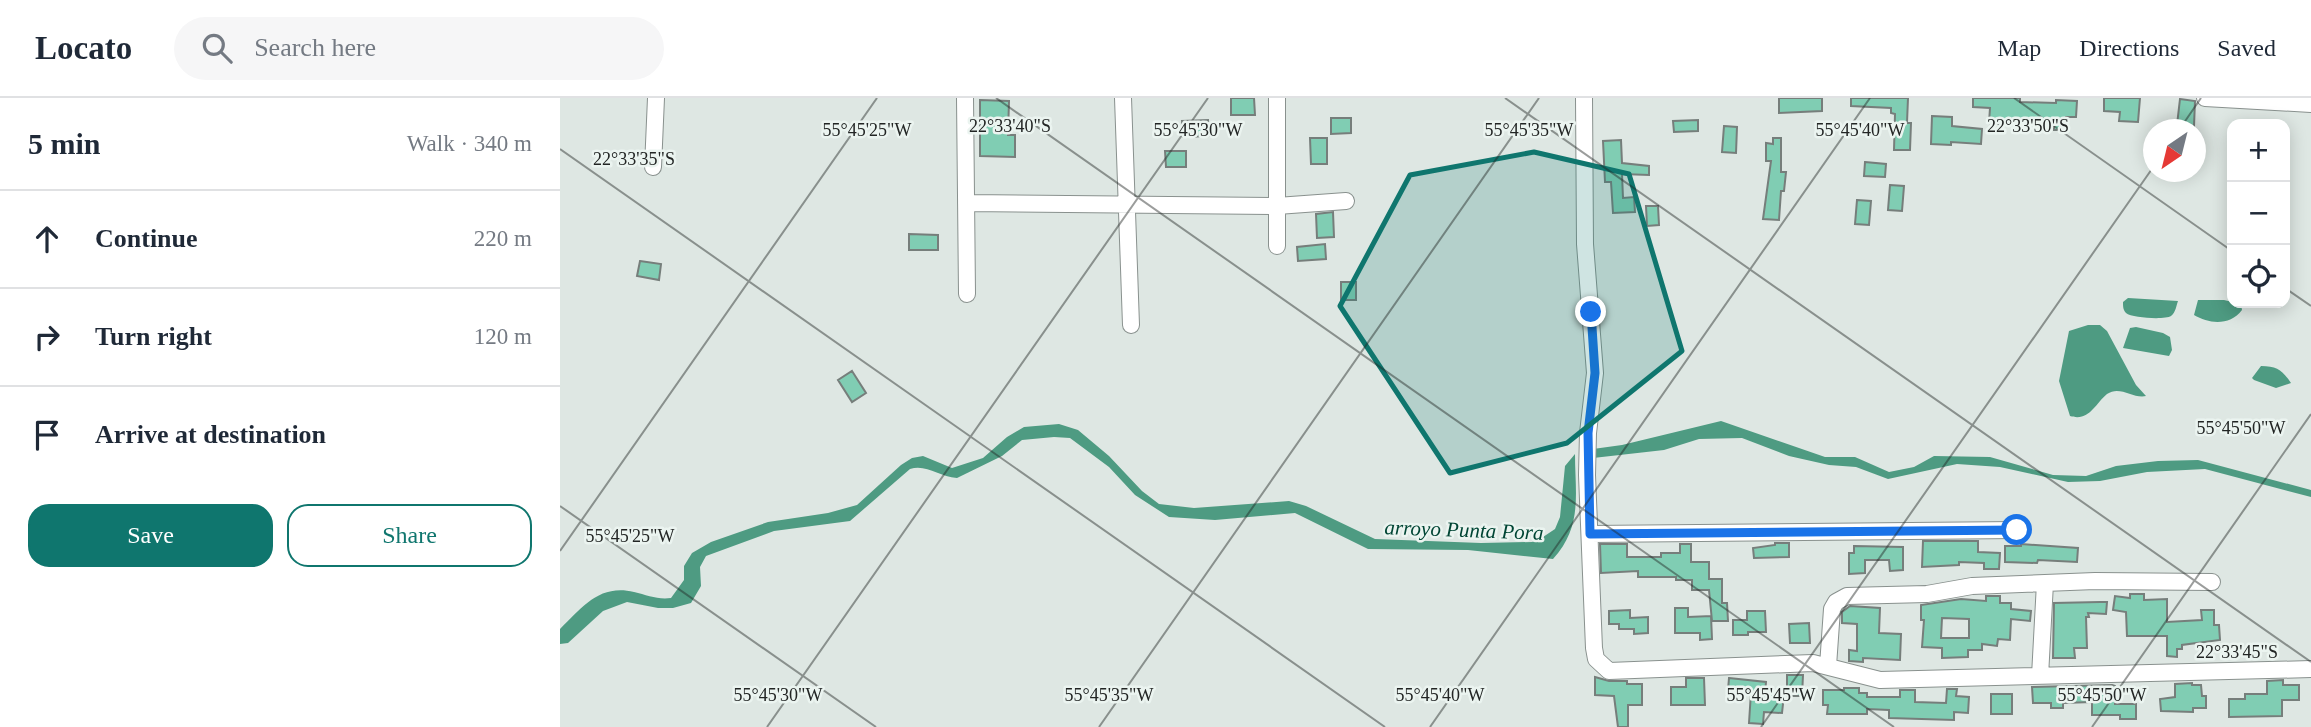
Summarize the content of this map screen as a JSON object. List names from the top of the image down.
{
  "water": ["arroyo Punta Pora"],
  "north": "bottom left",
  "page": {
    "header": "Locato",
    "search": "Search here",
    "nav": ["Map", "Directions", "Saved"],
    "heading": ["5 min", "Walk · 340 m"],
    "map_buttons": ["+", "−"],
    "list": [
      ["Continue", "220 m"],
      ["Turn right", "120 m"],
      "Arrive at destination"
    ],
    "buttons": ["Save", "Share"]
  },
  "coordinates": [
    "22°33'50\"S",
    "22°33'40\"S",
    "55°45'25\"W",
    "55°45'30\"W",
    "55°45'35\"W",
    "55°45'40\"W",
    "22°33'35\"S",
    "55°45'50\"W",
    "22°33'45\"S",
    "55°45'45\"W"
  ]
}
